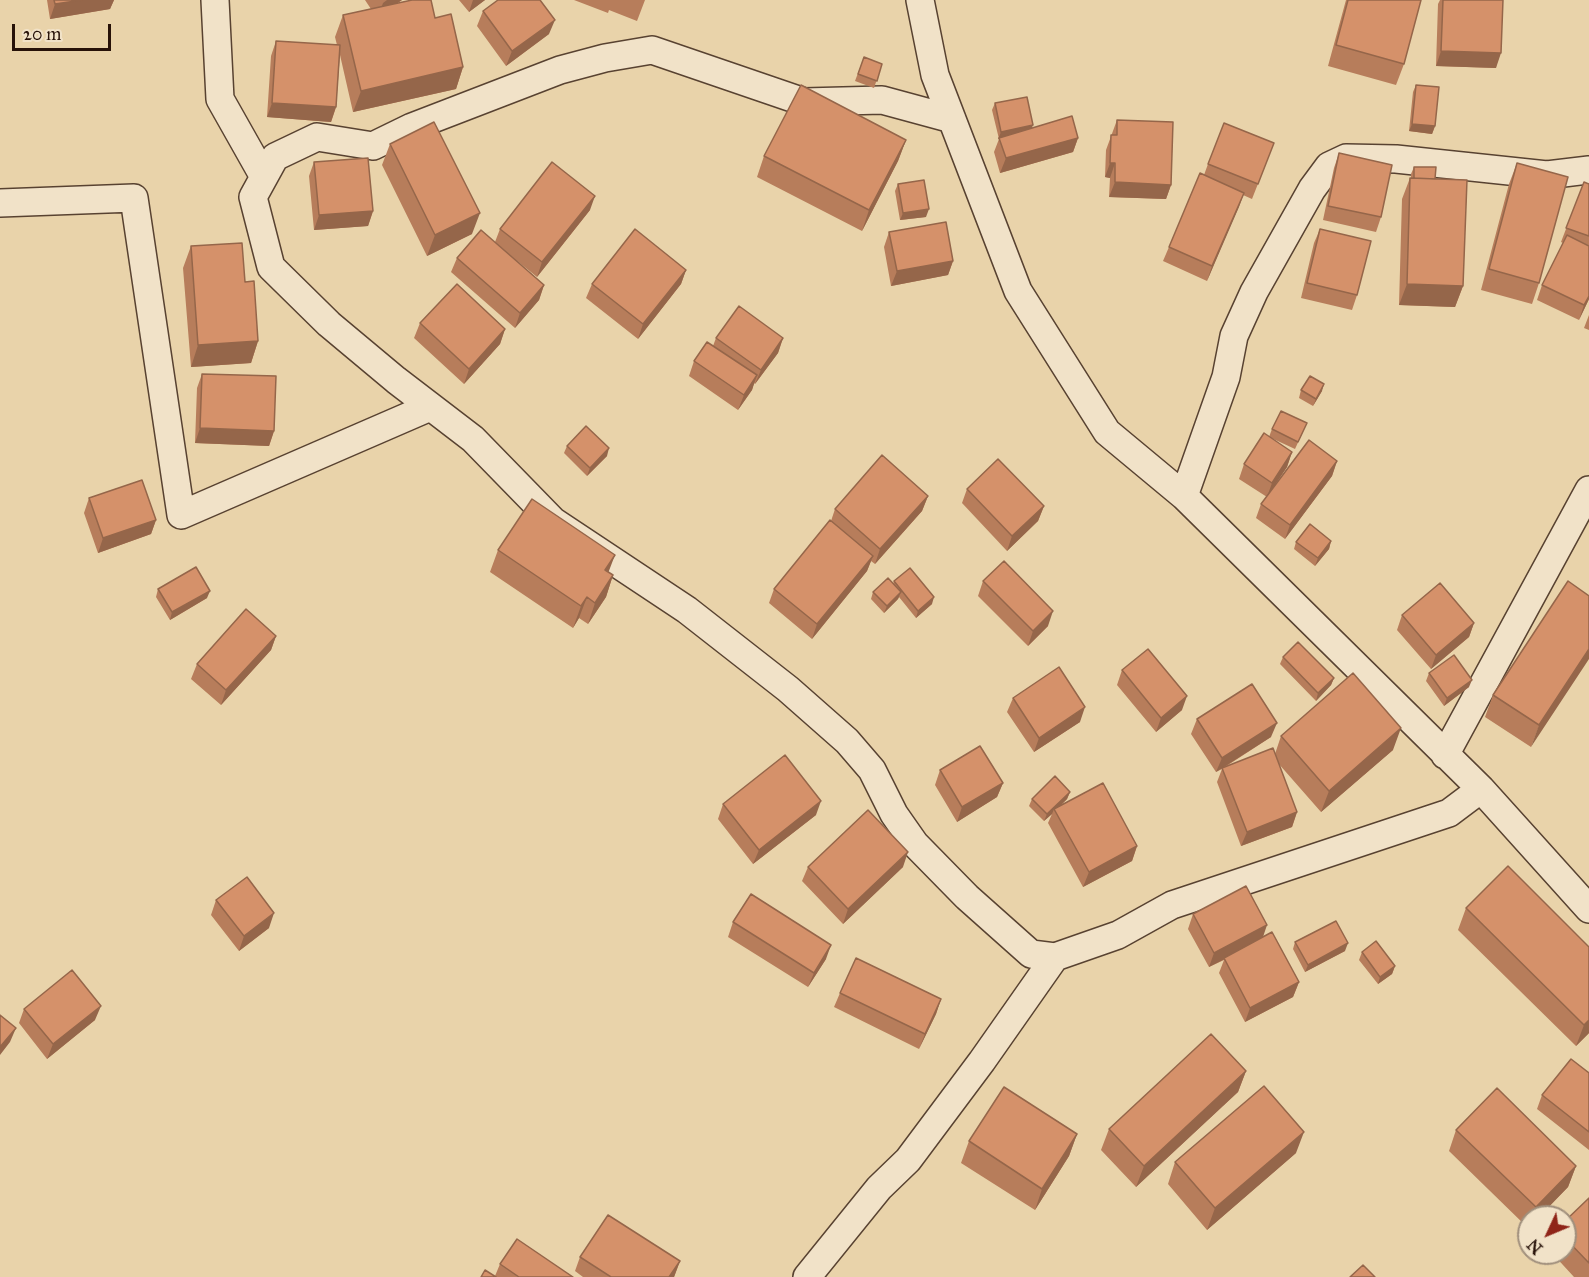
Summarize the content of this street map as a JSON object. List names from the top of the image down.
{
  "scale_bar": "20 m",
  "north": "bottom left"
}
